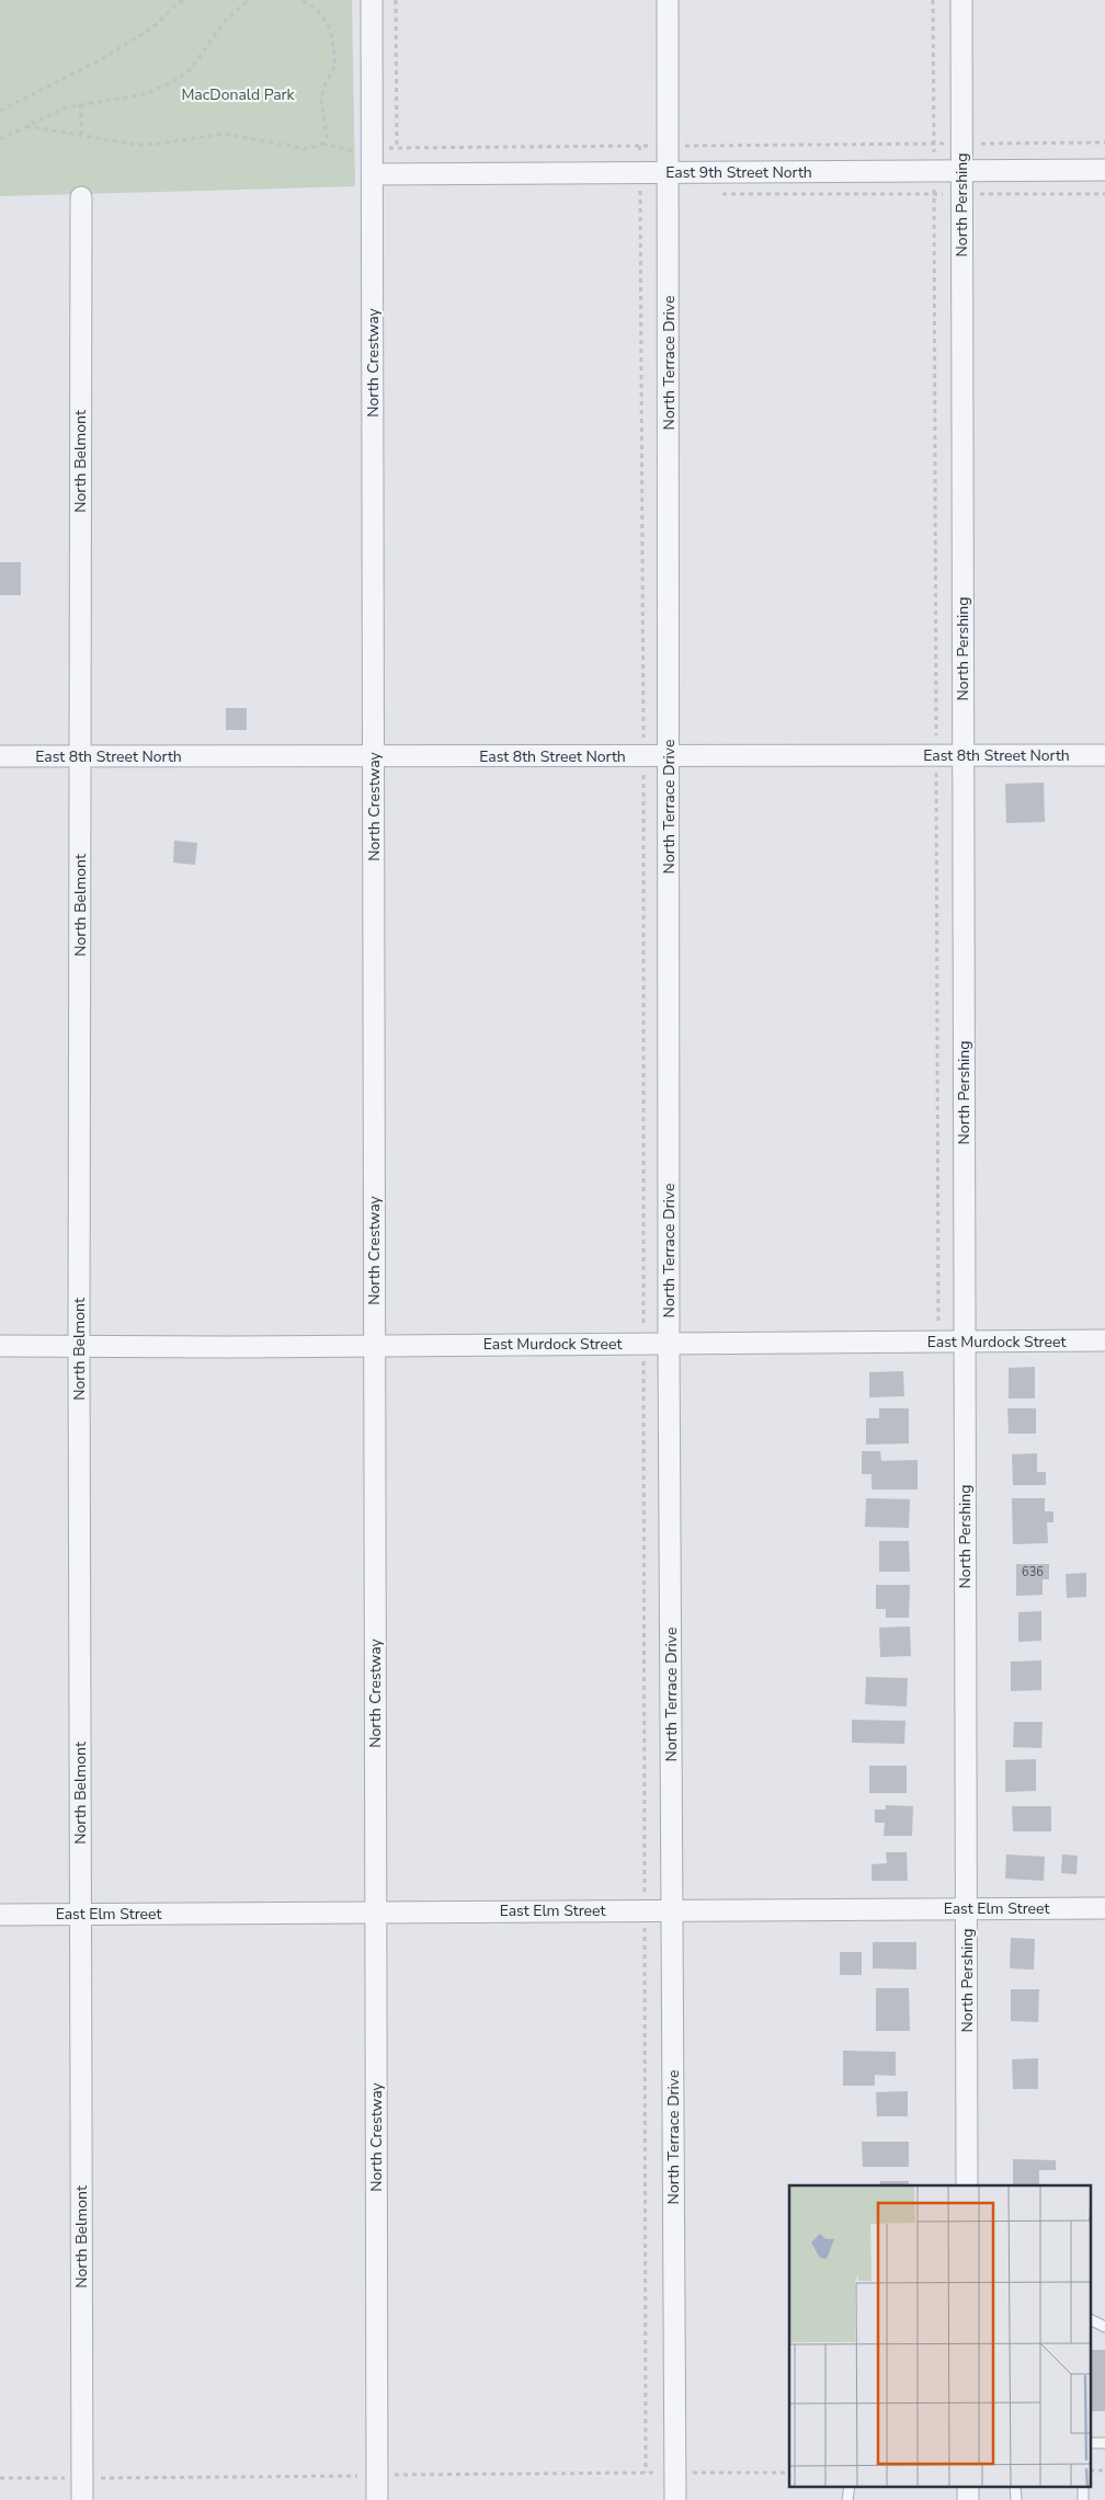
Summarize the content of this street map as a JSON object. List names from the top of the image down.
{
  "streets": {
    "street": [
      "East 9th Street North",
      "North Pershing",
      "North Crestway",
      "North Terrace Drive",
      "North Belmont",
      "East 8th Street North",
      "East Murdock Street",
      "East Elm Street"
    ]
  },
  "crossings": [
    ["East 9th Street North", "North Pershing"],
    ["East 9th Street North", "North Crestway"],
    ["East 9th Street North", "North Terrace Drive"],
    ["North Pershing", "East 8th Street North"],
    ["North Pershing", "East Murdock Street"],
    ["North Pershing", "East Elm Street"],
    ["North Crestway", "East 8th Street North"],
    ["North Crestway", "East Murdock Street"],
    ["North Crestway", "East Elm Street"],
    ["North Terrace Drive", "East 8th Street North"],
    ["North Terrace Drive", "East Murdock Street"],
    ["North Terrace Drive", "East Elm Street"],
    ["North Belmont", "East 8th Street North"],
    ["North Belmont", "East Murdock Street"],
    ["North Belmont", "East Elm Street"]
  ],
  "parks": ["MacDonald Park"],
  "house_numbers": ["636"]
}
